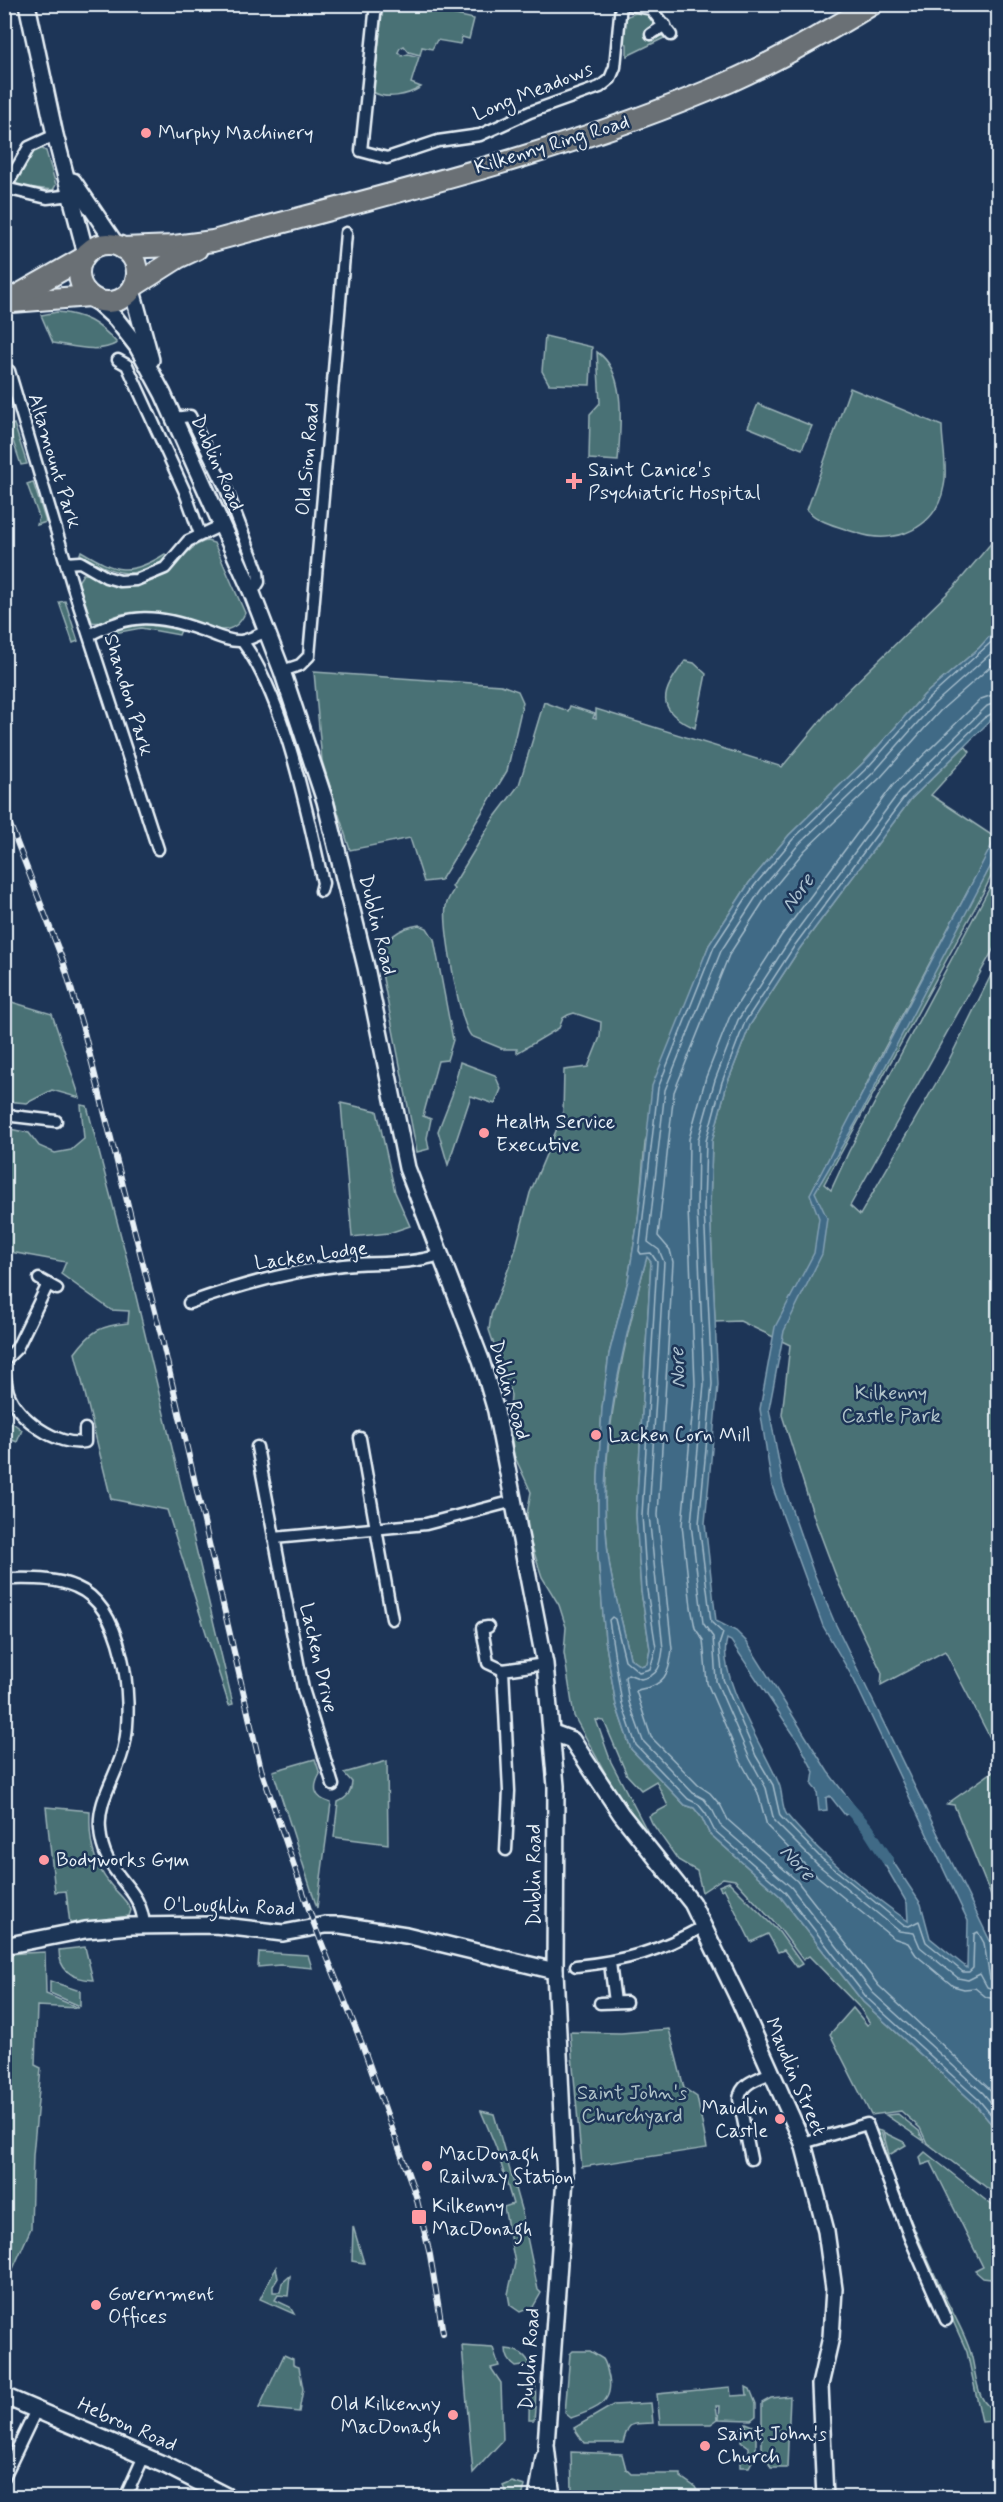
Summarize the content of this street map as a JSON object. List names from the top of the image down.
{
  "streets": {
    "highway": ["Kilkenny Ring Road"],
    "main road": [
      "Dublin Road",
      "O'Loughlin Road",
      "Maudlin Street",
      "Hebron Road"
    ],
    "street": [
      "Long Meadows",
      "Old Sion Road",
      "Altamount Park",
      "Shandon Park",
      "Lacken Lodge",
      "Lacken Drive"
    ]
  },
  "crossings": [
    ["Kilkenny Ring Road", "Dublin Road"],
    ["Old Sion Road", "Dublin Road"],
    ["Altamount Park", "Shandon Park"],
    ["Dublin Road", "Lacken Lodge"],
    ["Dublin Road", "O'Loughlin Road"],
    ["Dublin Road", "Maudlin Street"]
  ],
  "water": ["Nore"],
  "parks": ["Kilkenny Castle Park", "Saint John's Churchyard"],
  "places": {
    "other": [
      "Murphy Machinery",
      "Health Service Executive",
      "Lacken Corn Mill",
      "Bodyworks Gym",
      "Maudlin Castle",
      "MacDonagh Railway Station",
      "Government Offices",
      "Old Kilkenny MacDonagh",
      "Saint John's Church"
    ],
    "health": ["Saint Canice's Psychiatric Hospital"],
    "transit": ["Kilkenny MacDonagh"]
  }
}
